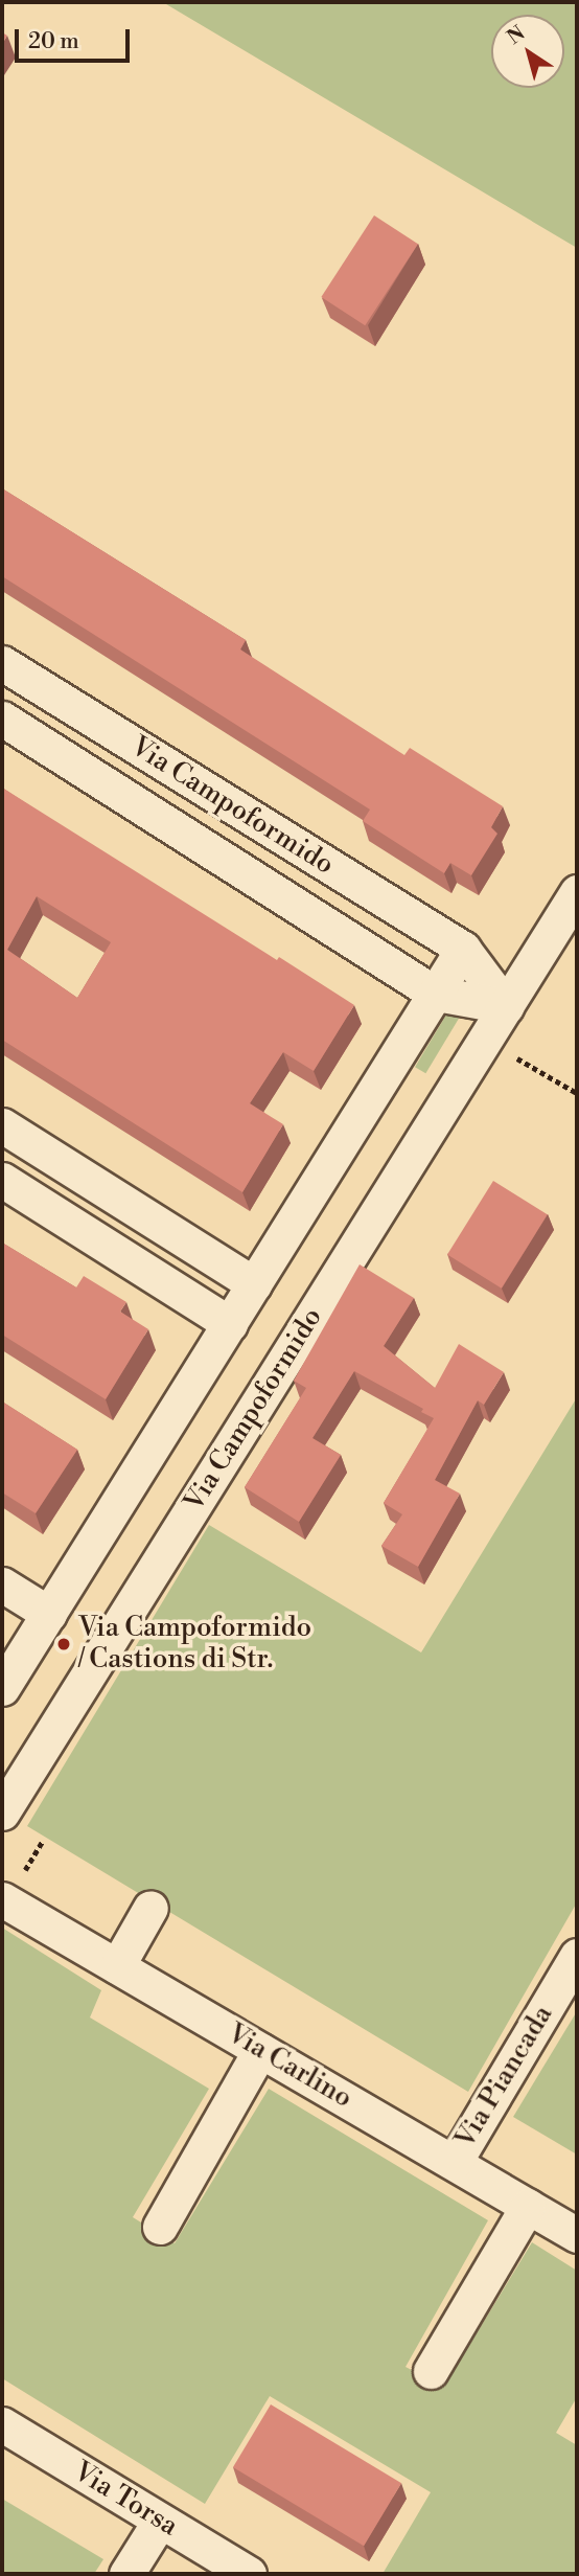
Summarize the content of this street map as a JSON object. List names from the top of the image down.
{
  "streets": {
    "street": [
      "Via Campoformido",
      "Via Carlino",
      "Via Piancada",
      "Via Torsa"
    ]
  },
  "crossings": [
    ["Via Carlino", "Via Piancada"]
  ],
  "places": ["Via Campoformido / Castions di Str."],
  "scale_bar": "20 m",
  "north": "top left"
}
